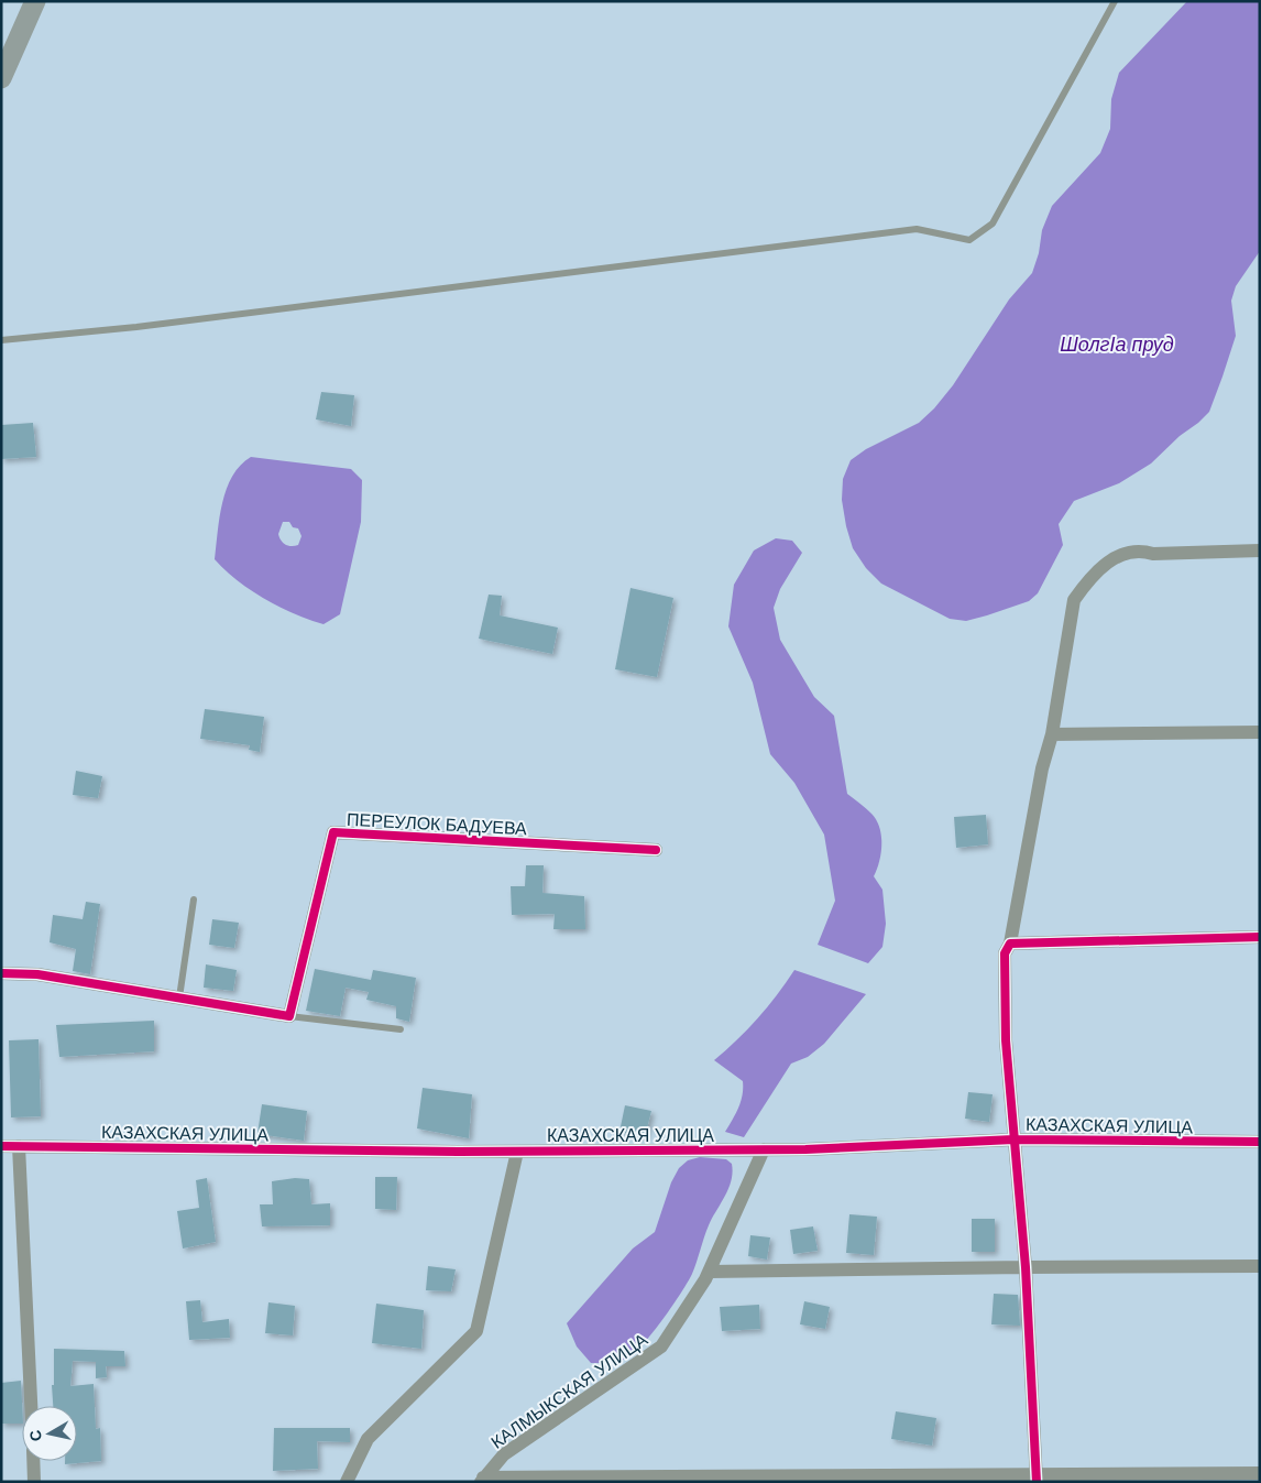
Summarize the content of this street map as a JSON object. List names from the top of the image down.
{
  "streets": {
    "street": ["ПЕРЕУЛОК БАДУЕВА", "КАЗАХСКАЯ УЛИЦА", "КАЛМЫКСКАЯ УЛИЦА"]
  },
  "crossings": [
    ["КАЗАХСКАЯ УЛИЦА", "КАЛМЫКСКАЯ УЛИЦА"]
  ],
  "water": ["ШолгIа пруд"],
  "north": "left"
}
